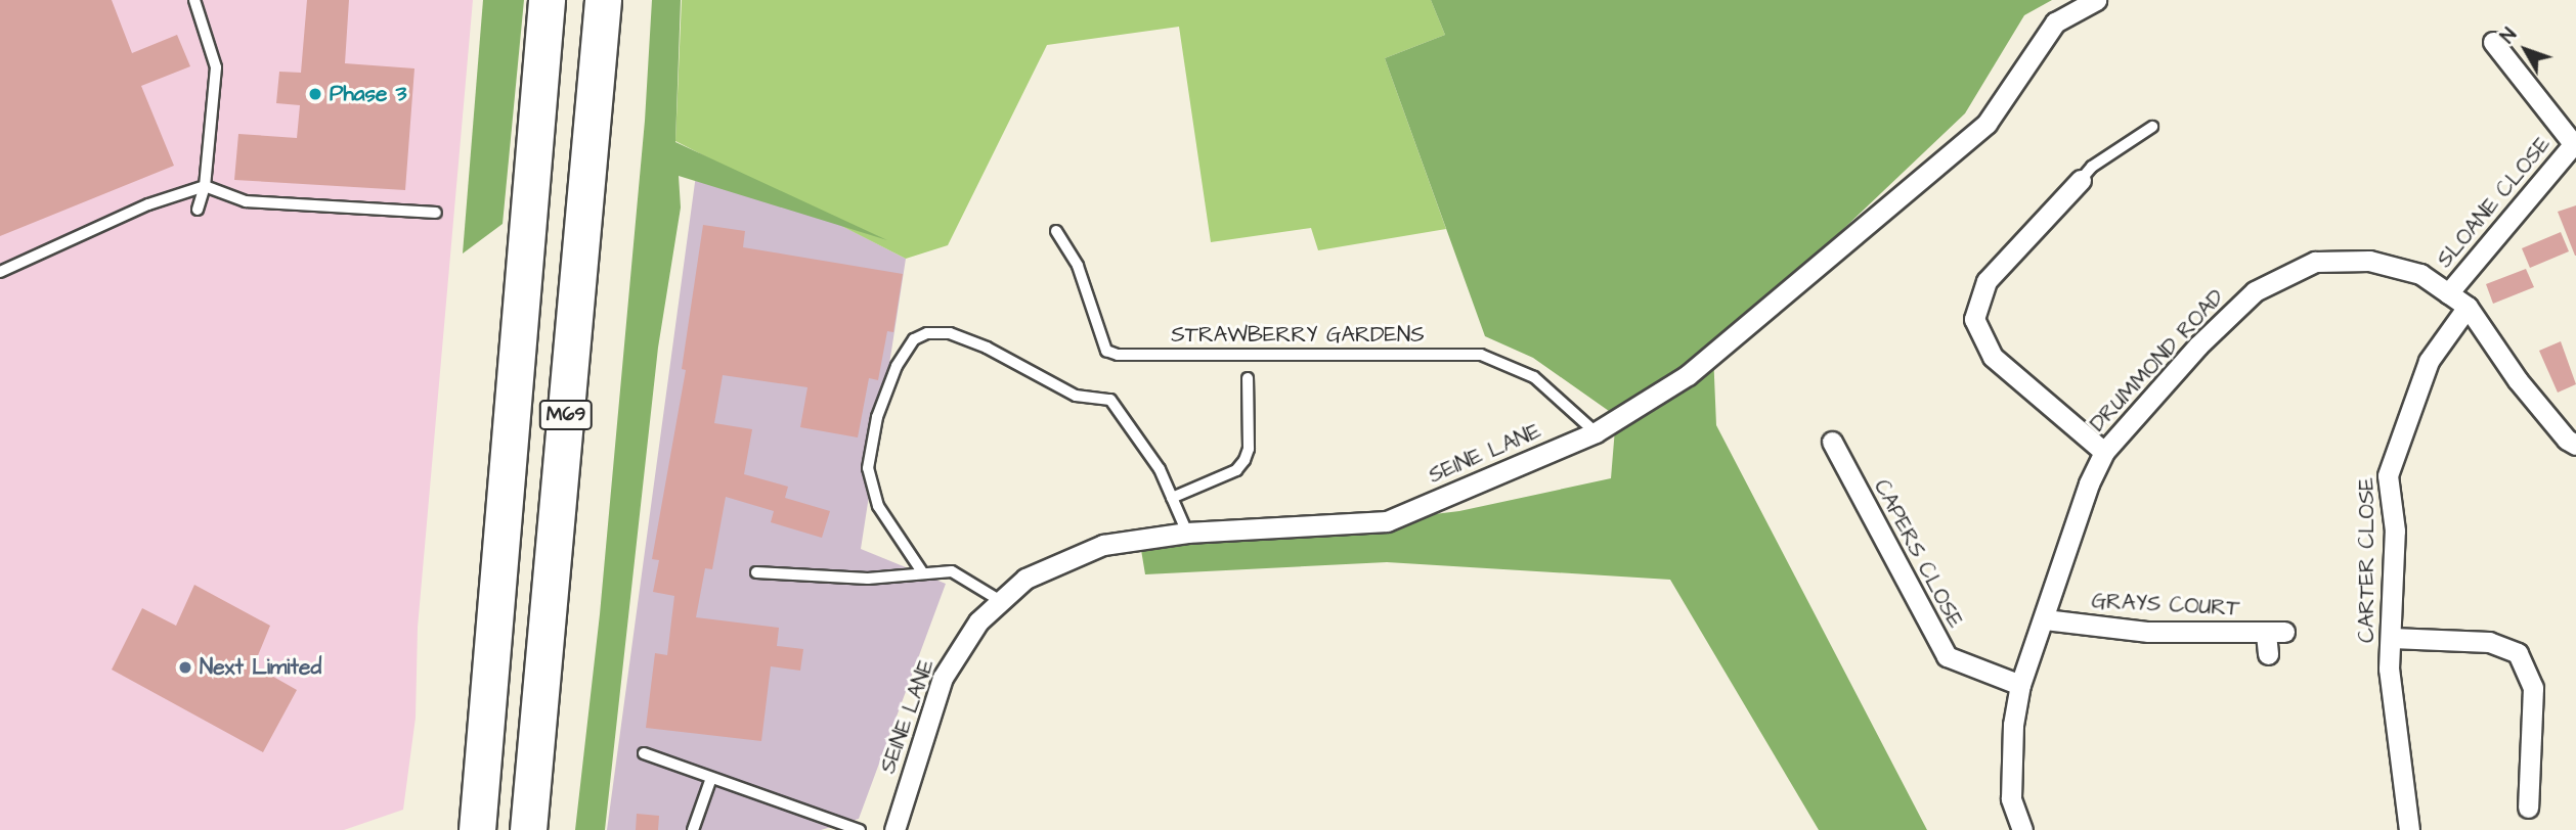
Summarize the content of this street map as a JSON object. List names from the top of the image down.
{
  "streets": {
    "highway": ["M69"],
    "street": [
      "SLOANE CLOSE",
      "DRUMMOND ROAD",
      "SEINE LANE",
      "CAPERS CLOSE",
      "CARTER CLOSE",
      "GRAYS COURT"
    ],
    "lane": ["STRAWBERRY GARDENS"]
  },
  "crossings": [
    ["SLOANE CLOSE", "DRUMMOND ROAD"],
    ["STRAWBERRY GARDENS", "SEINE LANE"],
    ["DRUMMOND ROAD", "CAPERS CLOSE"],
    ["DRUMMOND ROAD", "CARTER CLOSE"],
    ["DRUMMOND ROAD", "GRAYS COURT"]
  ],
  "places": ["Phase 3", "Next Limited"],
  "north": "top left"
}
